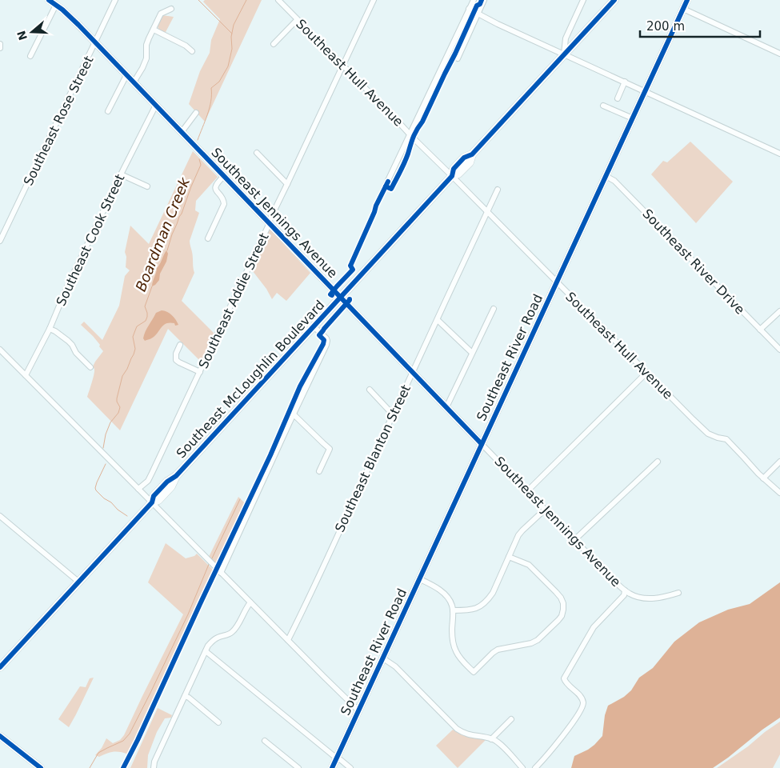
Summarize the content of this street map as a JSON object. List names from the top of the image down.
{
  "streets": {
    "main road": ["Southeast McLoughlin Boulevard"],
    "street": [
      "Southeast Hull Avenue",
      "Southeast Rose Street",
      "Southeast Jennings Avenue",
      "Southeast Cook Street",
      "Southeast River Drive",
      "Southeast Addie Street",
      "Southeast River Road",
      "Southeast Blanton Street"
    ]
  },
  "crossings": [
    ["Southeast Hull Avenue", "Southeast Addie Street"],
    ["Southeast Hull Avenue", "Southeast River Road"],
    ["Southeast Hull Avenue", "Southeast McLoughlin Boulevard"],
    ["Southeast Hull Avenue", "Southeast Blanton Street"],
    ["Southeast Rose Street", "Southeast Jennings Avenue"],
    ["Southeast Jennings Avenue", "Southeast Cook Street"],
    ["Southeast Jennings Avenue", "Southeast Addie Street"],
    ["Southeast Jennings Avenue", "Southeast River Road"],
    ["Southeast Jennings Avenue", "Southeast McLoughlin Boulevard"],
    ["Southeast Jennings Avenue", "Southeast Blanton Street"],
    ["Southeast River Drive", "Southeast River Road"]
  ],
  "water": ["Boardman Creek"],
  "scale_bar": "200 m",
  "north": "left"
}
